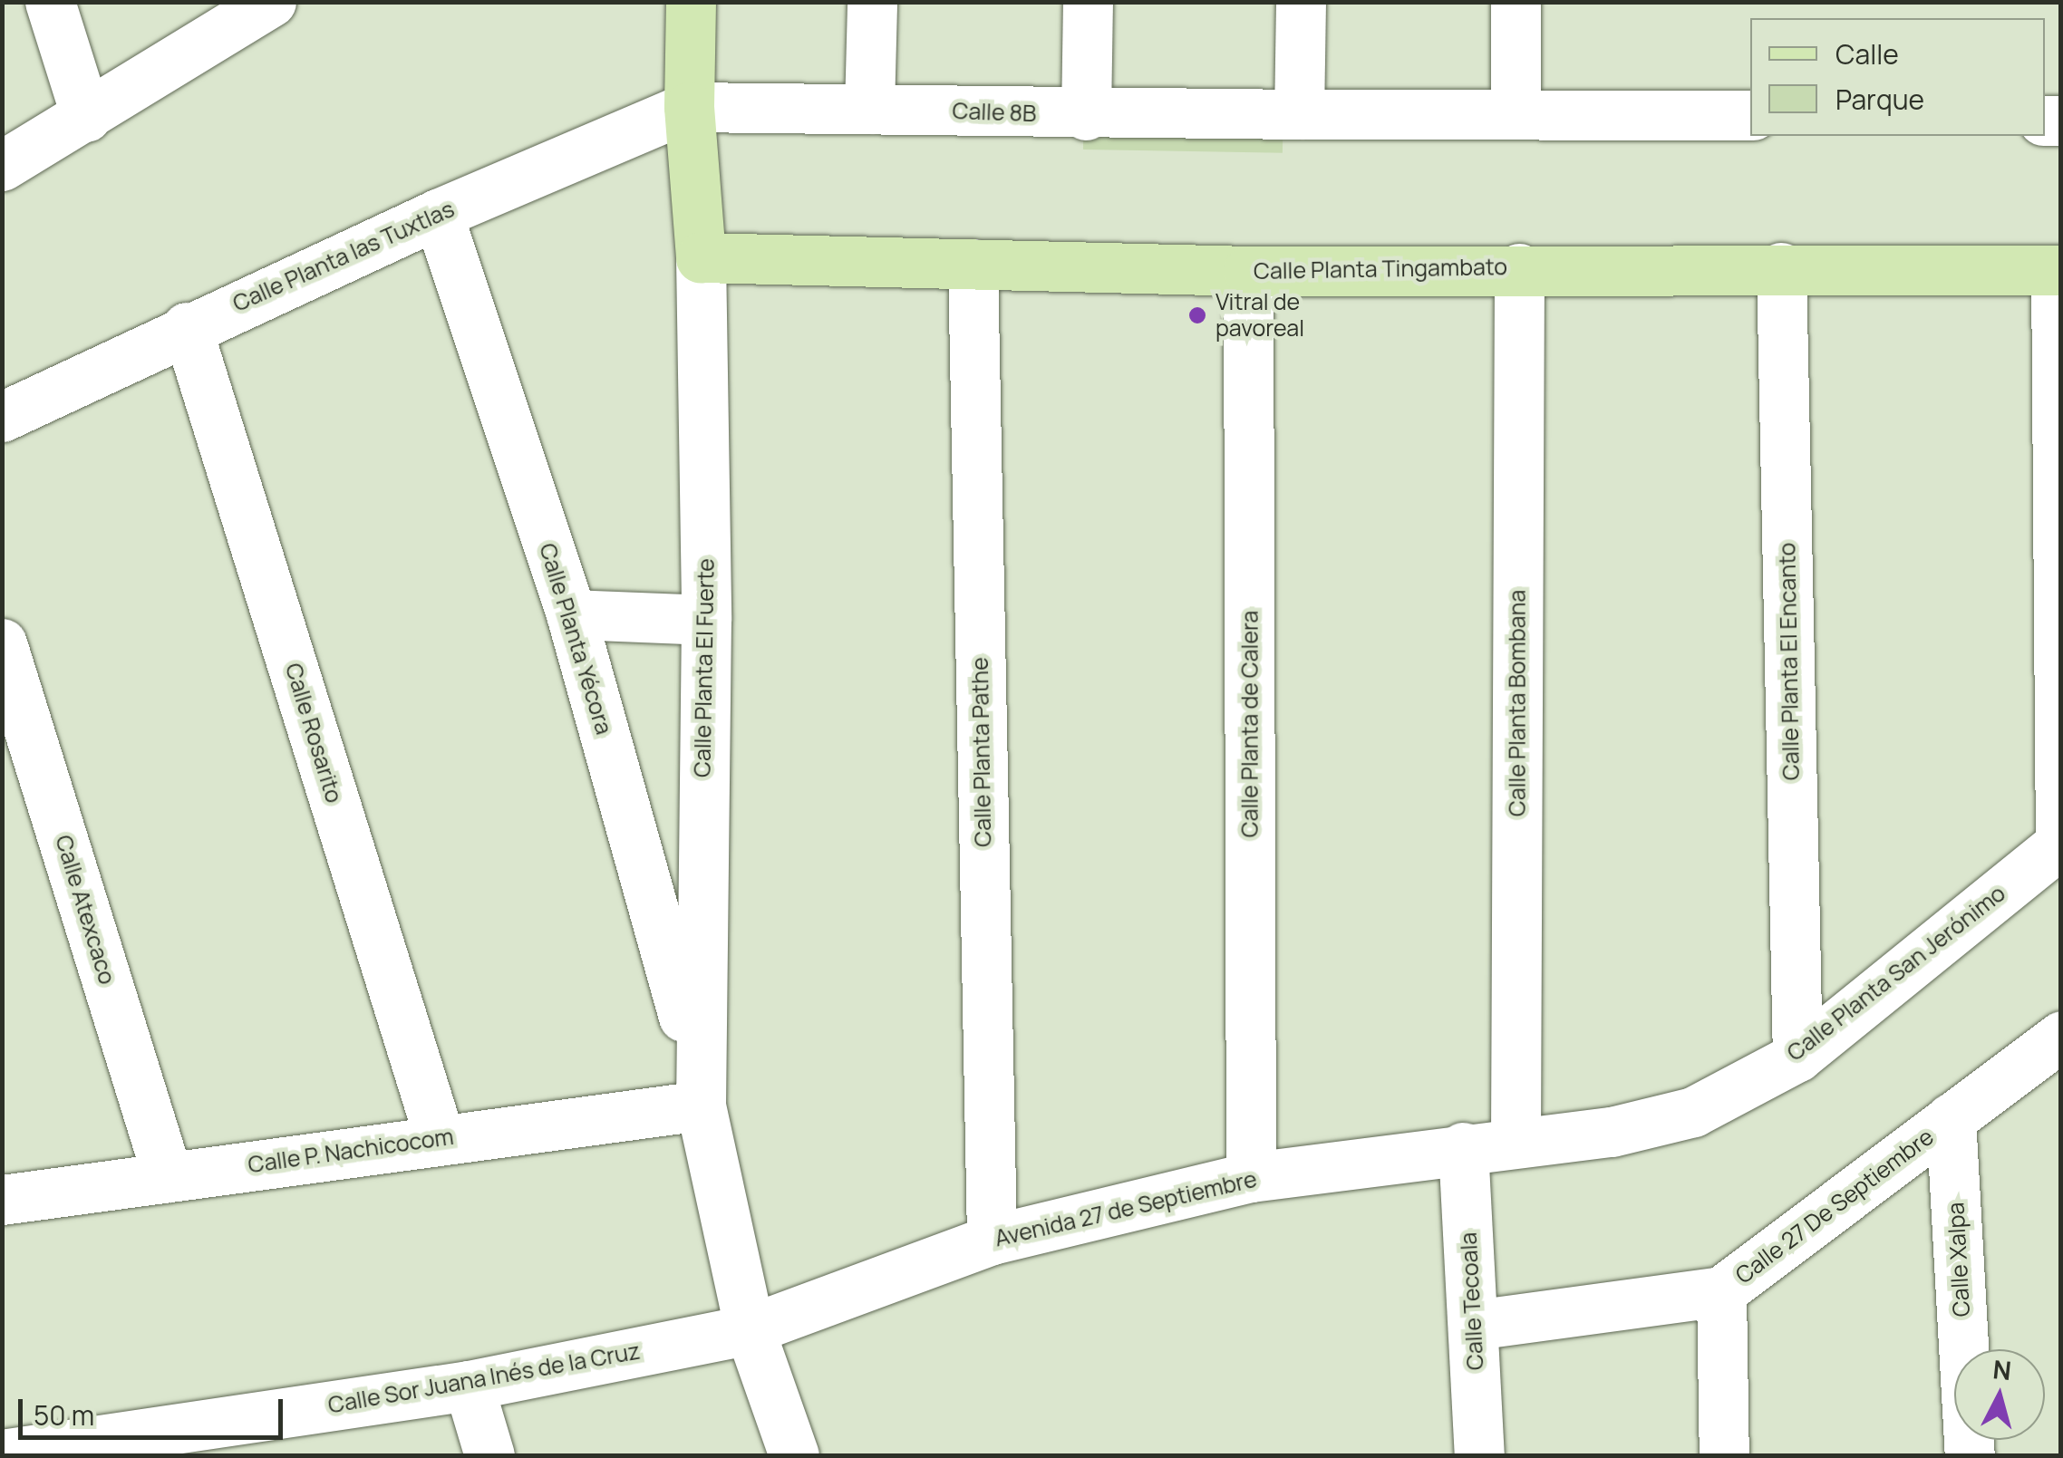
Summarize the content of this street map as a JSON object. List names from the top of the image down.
{
  "streets": {
    "main road": ["Calle Planta Tingambato", "Calle Planta El Fuerte"],
    "street": [
      "Calle 8B",
      "Calle Planta las Tuxtlas",
      "Calle Planta Yécora",
      "Calle Planta El Encanto",
      "Calle Planta Bombana",
      "Calle Planta de Calera",
      "Calle Rosarito",
      "Calle Planta Pathe",
      "Calle Atexcaco",
      "Calle Planta San Jerónimo",
      "Calle P. Nachicocom",
      "Calle 27 De Septiembre",
      "Avenida 27 de Septiembre",
      "Calle Xalpa",
      "Calle Tecoala",
      "Calle Sor Juana Inés de la Cruz"
    ]
  },
  "crossings": [
    ["Calle 8B", "Calle Planta las Tuxtlas"],
    ["Calle 8B", "Calle Planta El Fuerte"],
    ["Calle Planta las Tuxtlas", "Calle Planta Yécora"],
    ["Calle Planta las Tuxtlas", "Calle Planta El Fuerte"],
    ["Calle Planta las Tuxtlas", "Calle Rosarito"],
    ["Calle Planta Tingambato", "Calle Planta El Encanto"],
    ["Calle Planta Tingambato", "Calle Planta El Fuerte"],
    ["Calle Planta Tingambato", "Calle Planta Bombana"],
    ["Calle Planta Tingambato", "Calle Planta de Calera"],
    ["Calle Planta Tingambato", "Calle Planta Pathe"],
    ["Calle Planta Yécora", "Calle Planta El Fuerte"],
    ["Calle Planta Yécora", "Calle P. Nachicocom"],
    ["Calle Planta El Encanto", "Calle Planta San Jerónimo"],
    ["Calle Planta El Fuerte", "Calle P. Nachicocom"],
    ["Calle Planta El Fuerte", "Avenida 27 de Septiembre"],
    ["Calle Planta El Fuerte", "Calle Sor Juana Inés de la Cruz"],
    ["Calle Planta Bombana", "Calle Planta San Jerónimo"],
    ["Calle Planta Bombana", "Avenida 27 de Septiembre"],
    ["Calle Planta de Calera", "Avenida 27 de Septiembre"],
    ["Calle Rosarito", "Calle P. Nachicocom"],
    ["Calle Planta Pathe", "Avenida 27 de Septiembre"],
    ["Calle Atexcaco", "Calle P. Nachicocom"],
    ["Calle Planta San Jerónimo", "Avenida 27 de Septiembre"],
    ["Calle 27 De Septiembre", "Calle Xalpa"],
    ["Calle 27 De Septiembre", "Calle Tecoala"],
    ["Avenida 27 de Septiembre", "Calle Tecoala"],
    ["Avenida 27 de Septiembre", "Calle Sor Juana Inés de la Cruz"]
  ],
  "places": ["Vitral de pavoreal"],
  "legend": ["Calle", "Parque"],
  "scale_bar": "50 m",
  "north": "top"
}
